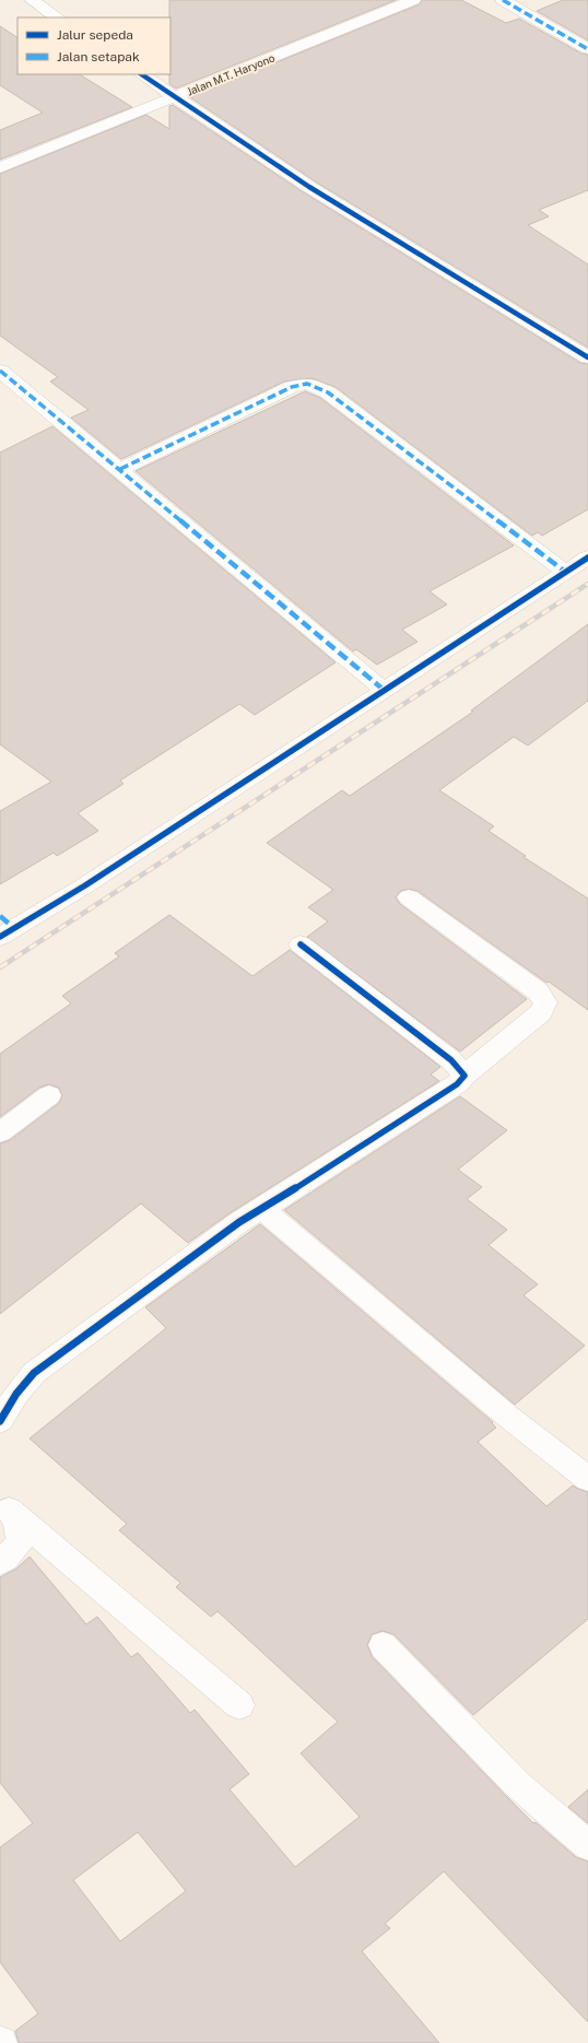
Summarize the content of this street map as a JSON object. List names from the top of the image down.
{
  "streets": {
    "street": ["Jalan M.T. Haryono"]
  },
  "legend": ["Jalur sepeda", "Jalan setapak"]
}
